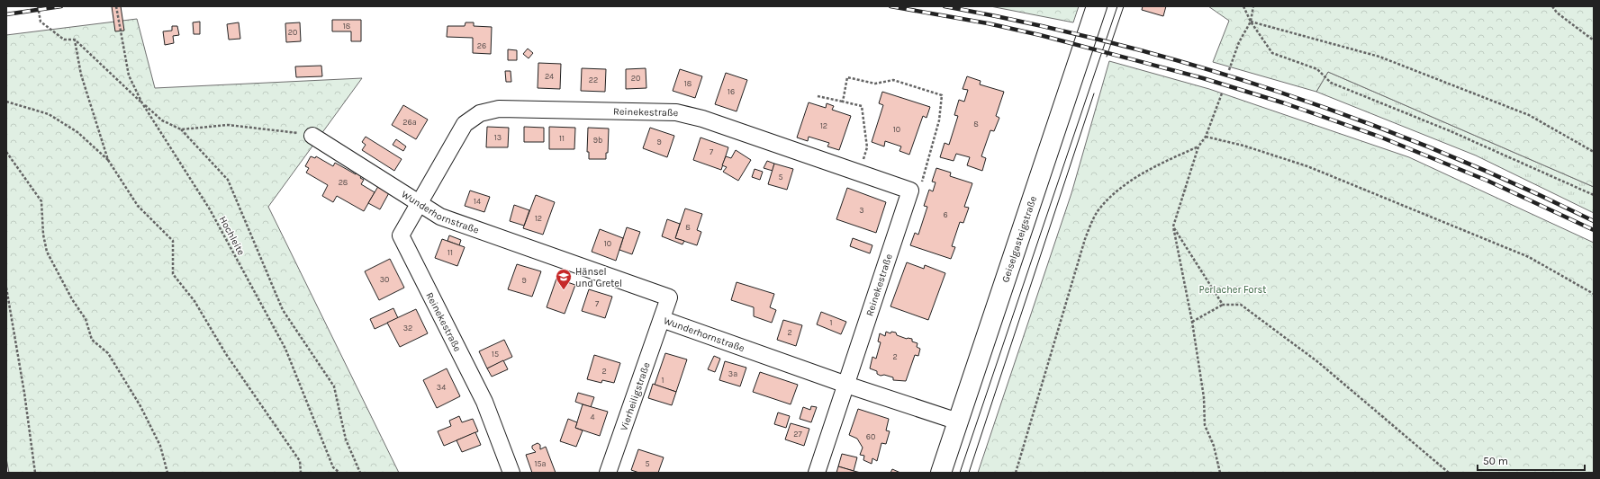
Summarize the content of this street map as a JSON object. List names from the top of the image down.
{
  "streets": {
    "main road": ["Geiselgasteigstraße"],
    "street": ["Reinekestraße", "Wunderhornstraße", "Vierheiligstraße"],
    "path": ["Hochleite"]
  },
  "crossings": [
    ["Reinekestraße", "Wunderhornstraße"],
    ["Wunderhornstraße", "Geiselgasteigstraße"],
    ["Wunderhornstraße", "Vierheiligstraße"]
  ],
  "parks": ["Perlacher Forst"],
  "places": {
    "school or university": ["Hänsel und Gretel"]
  },
  "house_numbers": [
    "18",
    "20",
    "26",
    "24",
    "20",
    "22",
    "18",
    "16",
    "26a",
    "8",
    "12",
    "10",
    "13",
    "11",
    "9b",
    "9",
    "7",
    "5",
    "28",
    "14",
    "3",
    "6",
    "12",
    "8",
    "10",
    "11",
    "30",
    "9",
    "7",
    "1",
    "32",
    "2",
    "15",
    "2",
    "2",
    "3a",
    "1",
    "34",
    "4",
    "27",
    "60",
    "15a",
    "5"
  ],
  "scale_bar": "50 m"
}
